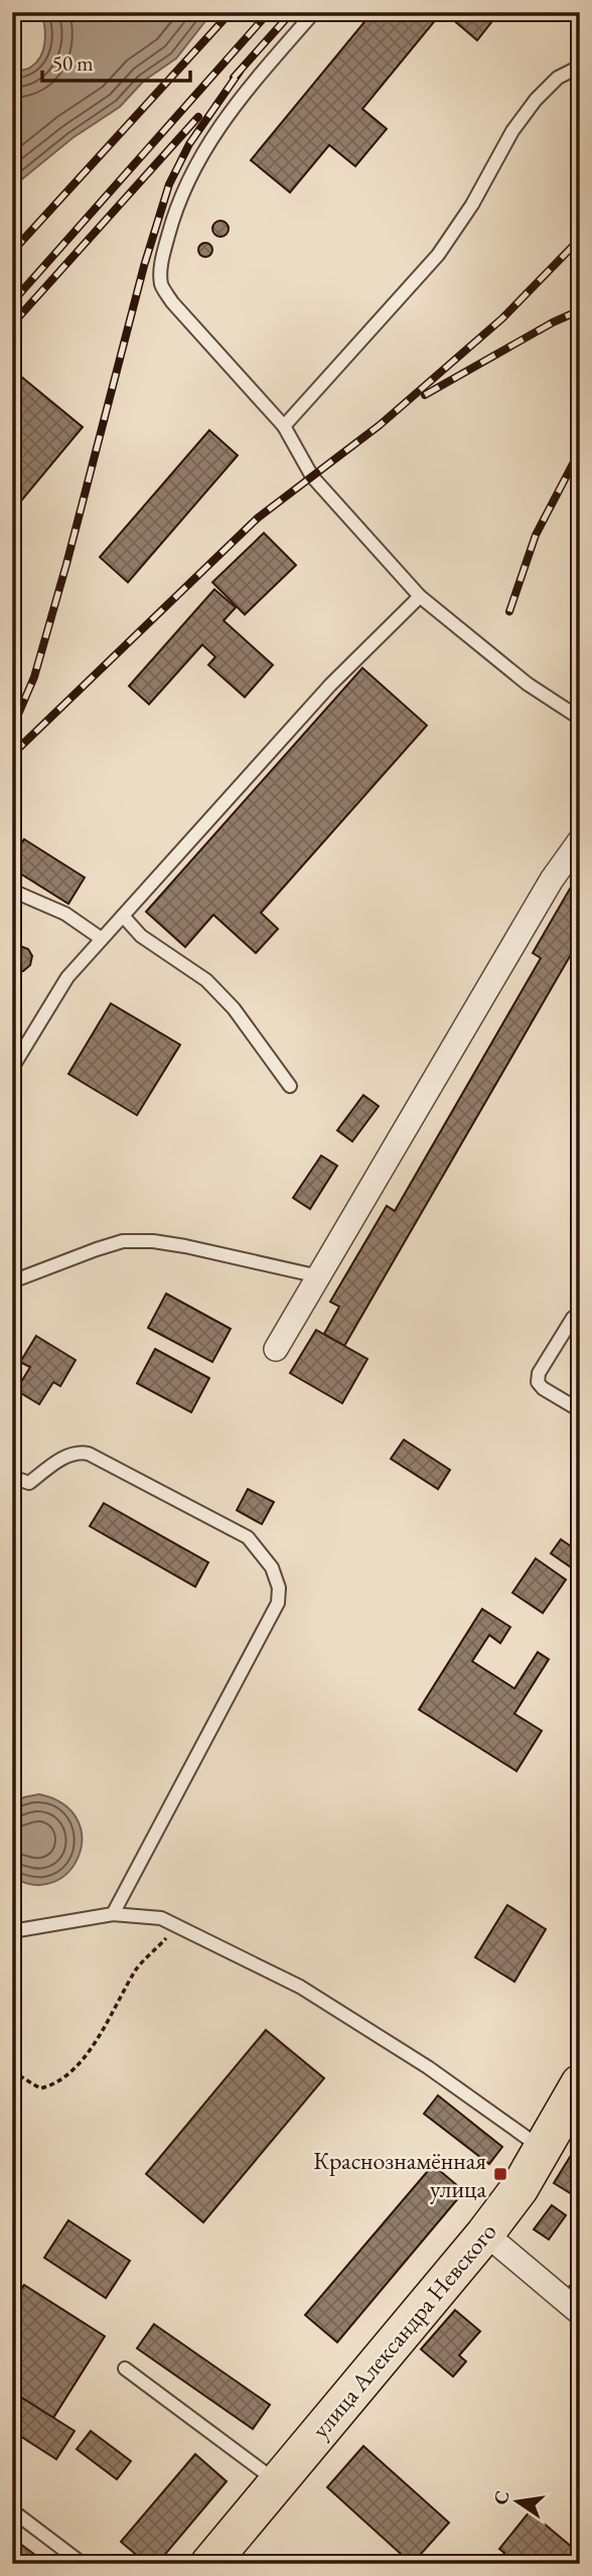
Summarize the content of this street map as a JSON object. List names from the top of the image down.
{
  "streets": {
    "main road": ["улица Александра Невского"]
  },
  "places": {
    "transit": ["Краснознамённая улица"]
  },
  "scale_bar": "50 m",
  "north": "left"
}
